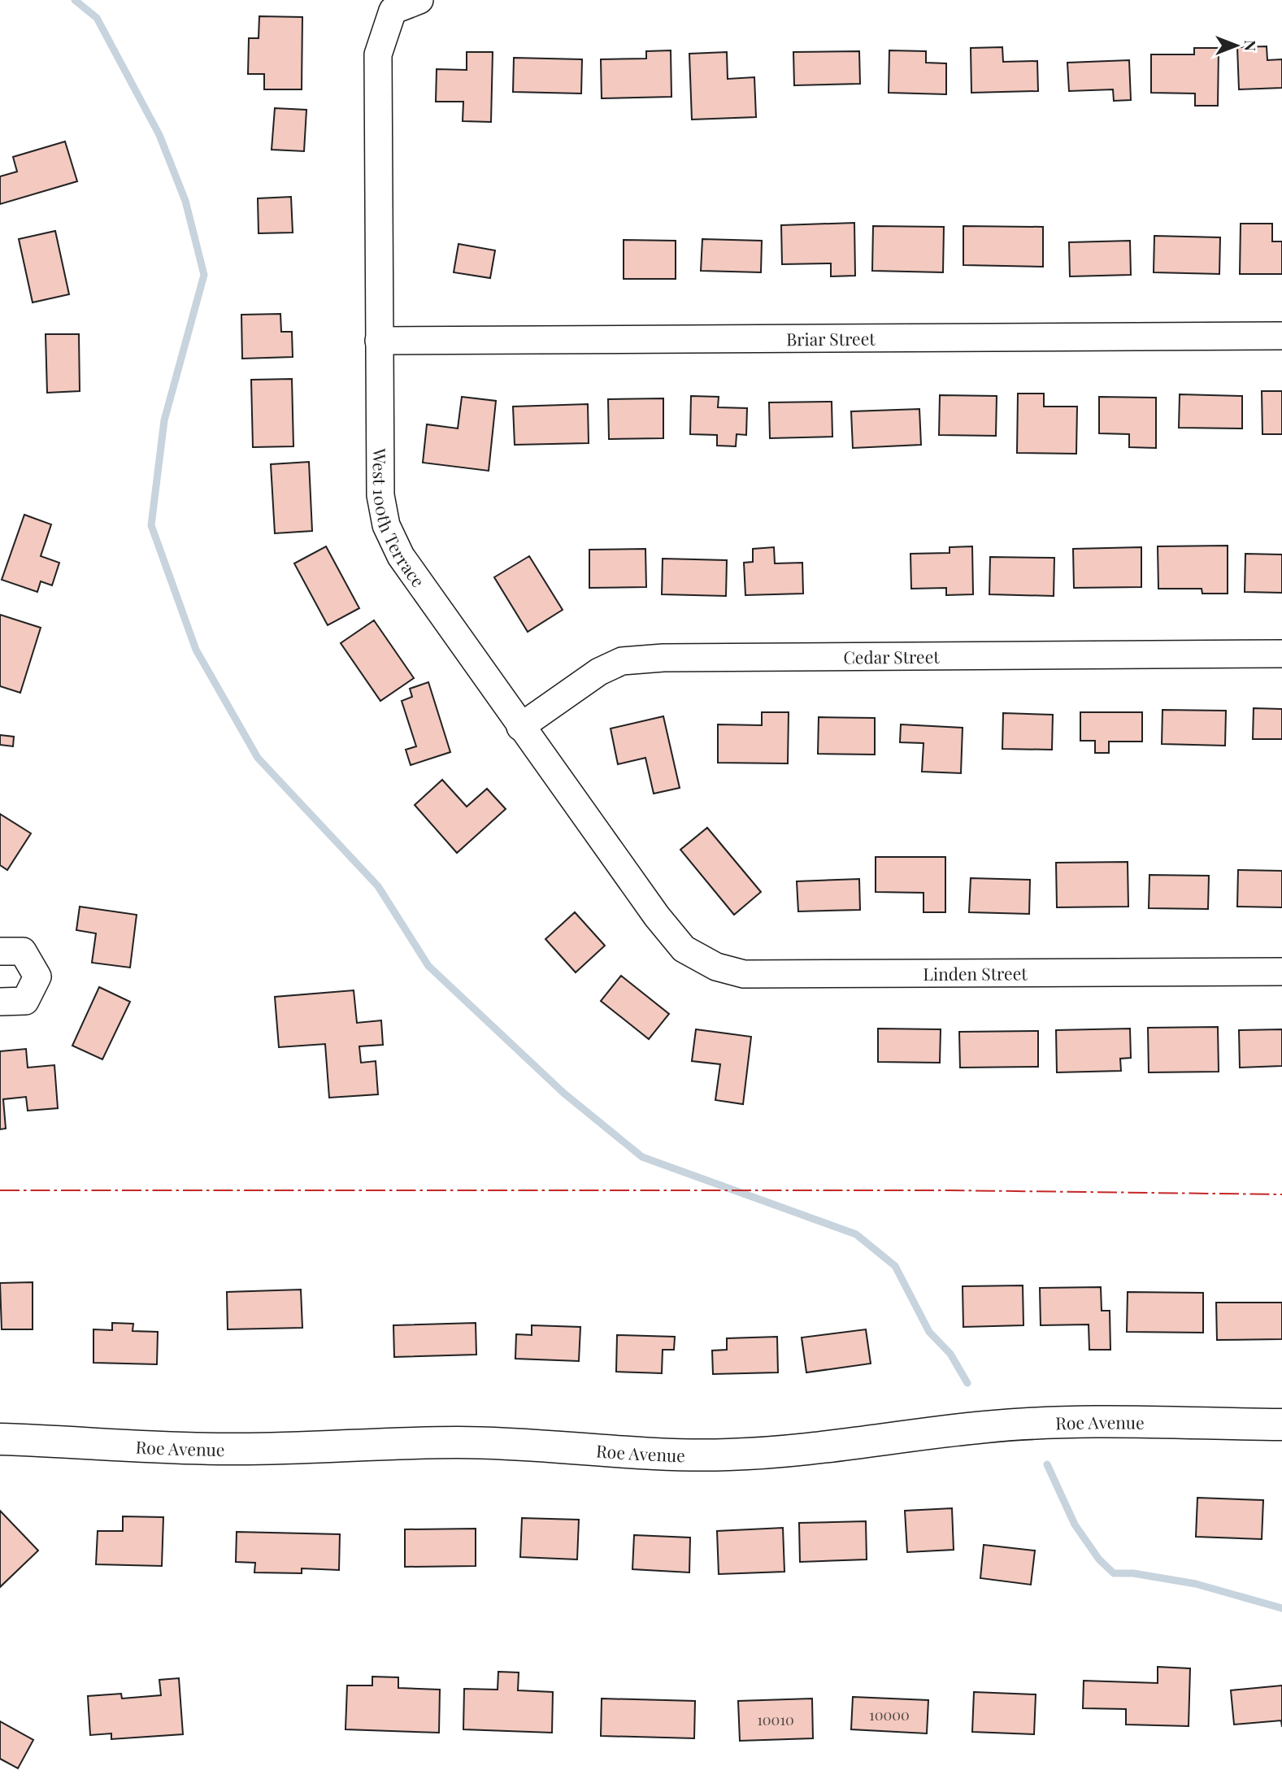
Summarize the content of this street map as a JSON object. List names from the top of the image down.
{
  "streets": {
    "main road": ["Roe Avenue"],
    "street": [
      "Briar Street",
      "West 100th Terrace",
      "Cedar Street",
      "Linden Street"
    ]
  },
  "crossings": [
    ["Briar Street", "West 100th Terrace"],
    ["West 100th Terrace", "Cedar Street"],
    ["West 100th Terrace", "Linden Street"]
  ],
  "house_numbers": ["10000", "10010"],
  "north": "right"
}
